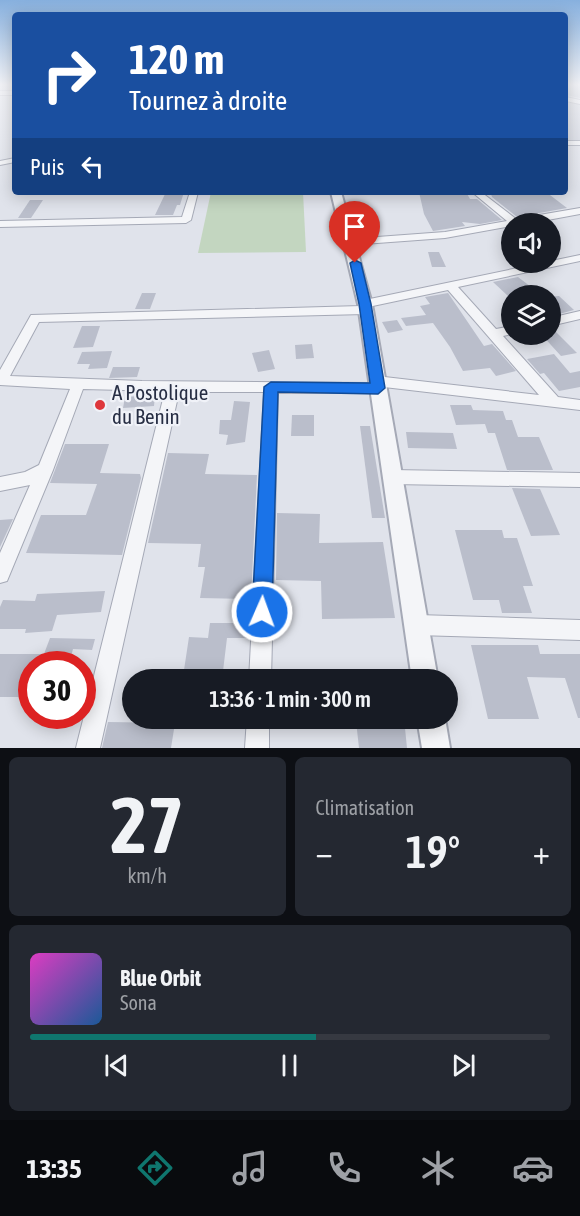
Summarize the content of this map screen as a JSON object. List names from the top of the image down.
{
  "places": ["A Postolique du Benin"],
  "page": {
    "turn": ["120 m", "Tournez à droite"],
    "then": "Puis",
    "limit": "30",
    "trip": "13:36 · 1 min · 300 m",
    "tile": [
      ["27", "km/h"],
      "Climatisation"
    ],
    "heat": ["−", "19°", "+"],
    "song": ["Blue Orbit", "Sona"],
    "tabs": "13:35"
  }
}
